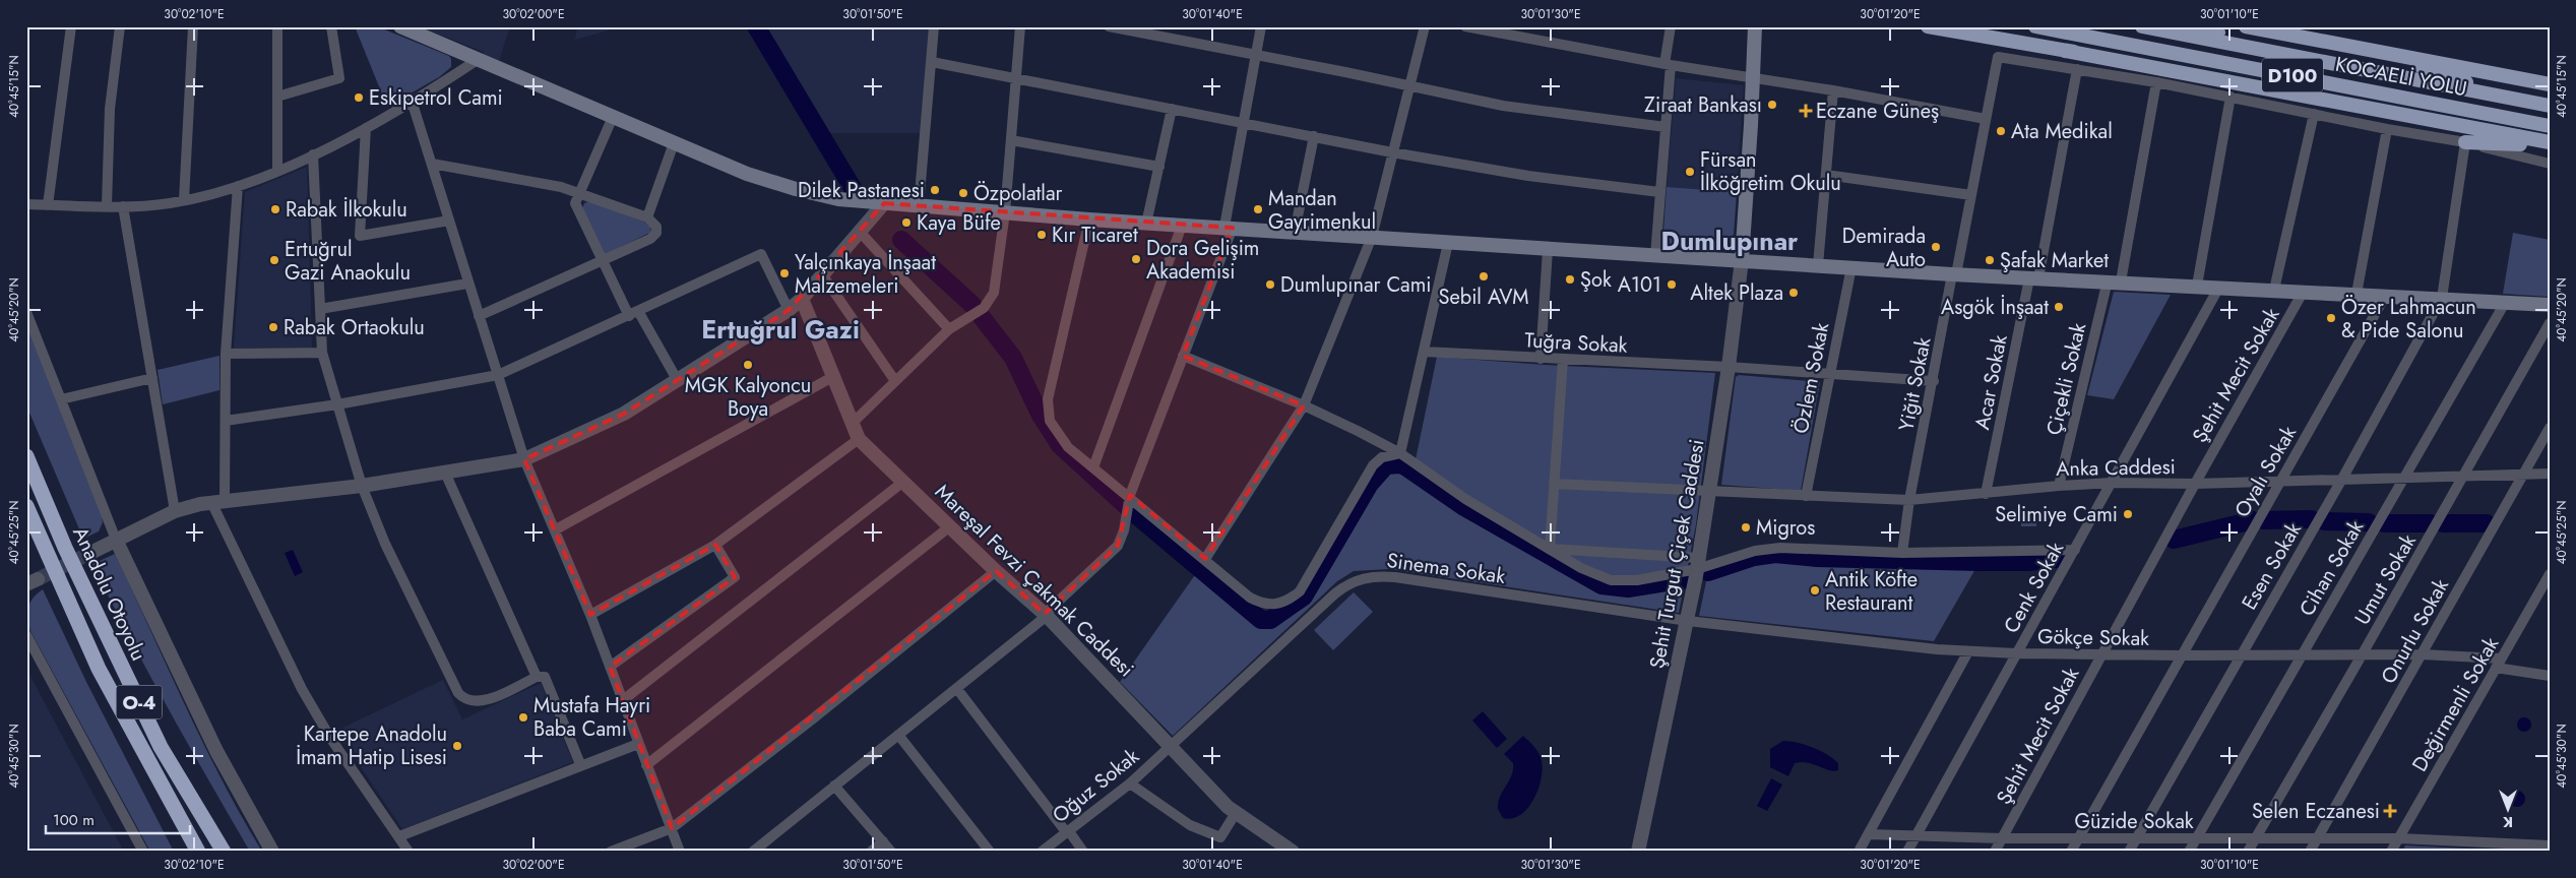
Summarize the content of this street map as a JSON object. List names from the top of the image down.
{
  "streets": {
    "highway": [
      "D100",
      "KOCAELİ YOLU",
      "Anadolu Otoyolu",
      "O-4"
    ],
    "street": [
      "Tuğra Sokak",
      "Şehit Mecit Sokak",
      "Özlem Sokak",
      "Çiçekli Sokak",
      "Acar Sokak",
      "Yiğit Sokak",
      "Anka Caddesi",
      "Oyalı Sokak",
      "Şehit Turgut Çiçek Caddesi",
      "Esen Sokak",
      "Sinema Sokak",
      "Cihan Sokak",
      "Umut Sokak",
      "Mareşal Fevzi Çakmak Caddesi",
      "Cenk Sokak",
      "Onurlu Sokak",
      "Gökçe Sokak",
      "Değirmenli Sokak",
      "Oğuz Sokak",
      "Güzide Sokak"
    ]
  },
  "crossings": [
    ["Tuğra Sokak", "Özlem Sokak"],
    ["Tuğra Sokak", "Yiğit Sokak"],
    ["Tuğra Sokak", "Şehit Turgut Çiçek Caddesi"],
    ["Şehit Mecit Sokak", "Anka Caddesi"],
    ["Şehit Mecit Sokak", "Gökçe Sokak"],
    ["Şehit Mecit Sokak", "Güzide Sokak"],
    ["Özlem Sokak", "Anka Caddesi"],
    ["Çiçekli Sokak", "Anka Caddesi"],
    ["Acar Sokak", "Yiğit Sokak"],
    ["Acar Sokak", "Anka Caddesi"],
    ["Yiğit Sokak", "Anka Caddesi"],
    ["Anka Caddesi", "Oyalı Sokak"],
    ["Anka Caddesi", "Şehit Turgut Çiçek Caddesi"],
    ["Anka Caddesi", "Esen Sokak"],
    ["Anka Caddesi", "Cihan Sokak"],
    ["Anka Caddesi", "Umut Sokak"],
    ["Anka Caddesi", "Cenk Sokak"],
    ["Anka Caddesi", "Onurlu Sokak"],
    ["Oyalı Sokak", "Gökçe Sokak"],
    ["Oyalı Sokak", "Güzide Sokak"],
    ["Şehit Turgut Çiçek Caddesi", "Sinema Sokak"],
    ["Şehit Turgut Çiçek Caddesi", "Gökçe Sokak"],
    ["Esen Sokak", "Gökçe Sokak"],
    ["Esen Sokak", "Güzide Sokak"],
    ["Sinema Sokak", "Mareşal Fevzi Çakmak Caddesi"],
    ["Sinema Sokak", "Gökçe Sokak"],
    ["Sinema Sokak", "Oğuz Sokak"],
    ["Cihan Sokak", "Gökçe Sokak"],
    ["Cihan Sokak", "Güzide Sokak"],
    ["Umut Sokak", "Gökçe Sokak"],
    ["Umut Sokak", "Güzide Sokak"],
    ["Mareşal Fevzi Çakmak Caddesi", "Oğuz Sokak"],
    ["Cenk Sokak", "Gökçe Sokak"],
    ["Cenk Sokak", "Güzide Sokak"],
    ["Onurlu Sokak", "Gökçe Sokak"],
    ["Onurlu Sokak", "Güzide Sokak"],
    ["Gökçe Sokak", "Değirmenli Sokak"],
    ["Değirmenli Sokak", "Güzide Sokak"]
  ],
  "districts": ["Dumlupınar", "Ertuğrul Gazi"],
  "places": {
    "other": [
      "Eskipetrol Cami",
      "Ziraat Bankası",
      "Ata Medikal",
      "Fürsan İlköğretim Okulu",
      "Dilek Pastanesi",
      "Özpolatlar",
      "Rabak İlkokulu",
      "Mandan Gayrimenkul",
      "Kaya Büfe",
      "Kır Ticaret",
      "Demirada Auto",
      "Dora Gelişim Akademisi",
      "Ertuğrul Gazi Anaokulu",
      "Şafak Market",
      "Yalçınkaya İnşaat Malzemeleri",
      "Sebil AVM",
      "Şok",
      "Dumlupınar Cami",
      "A101",
      "Altek Plaza",
      "Asgök İnşaat",
      "Özer Lahmacun & Pide Salonu",
      "Rabak Ortaokulu",
      "MGK Kalyoncu Boya",
      "Selimiye Cami",
      "Migros",
      "Antik Köfte Restaurant",
      "Mustafa Hayri Baba Cami",
      "Kartepe Anadolu İmam Hatip Lisesi"
    ],
    "health": ["Eczane Güneş", "Selen Eczanesi"]
  },
  "scale_bar": "100 m",
  "north": "bottom",
  "coordinates": [
    "30°02'10\"E",
    "30°02'00\"E",
    "30°01'50\"E",
    "30°01'40\"E",
    "30°01'30\"E",
    "30°01'20\"E",
    "30°01'10\"E",
    "40°45'15\"N",
    "40°45'20\"N",
    "40°45'25\"N",
    "40°45'30\"N"
  ]
}
